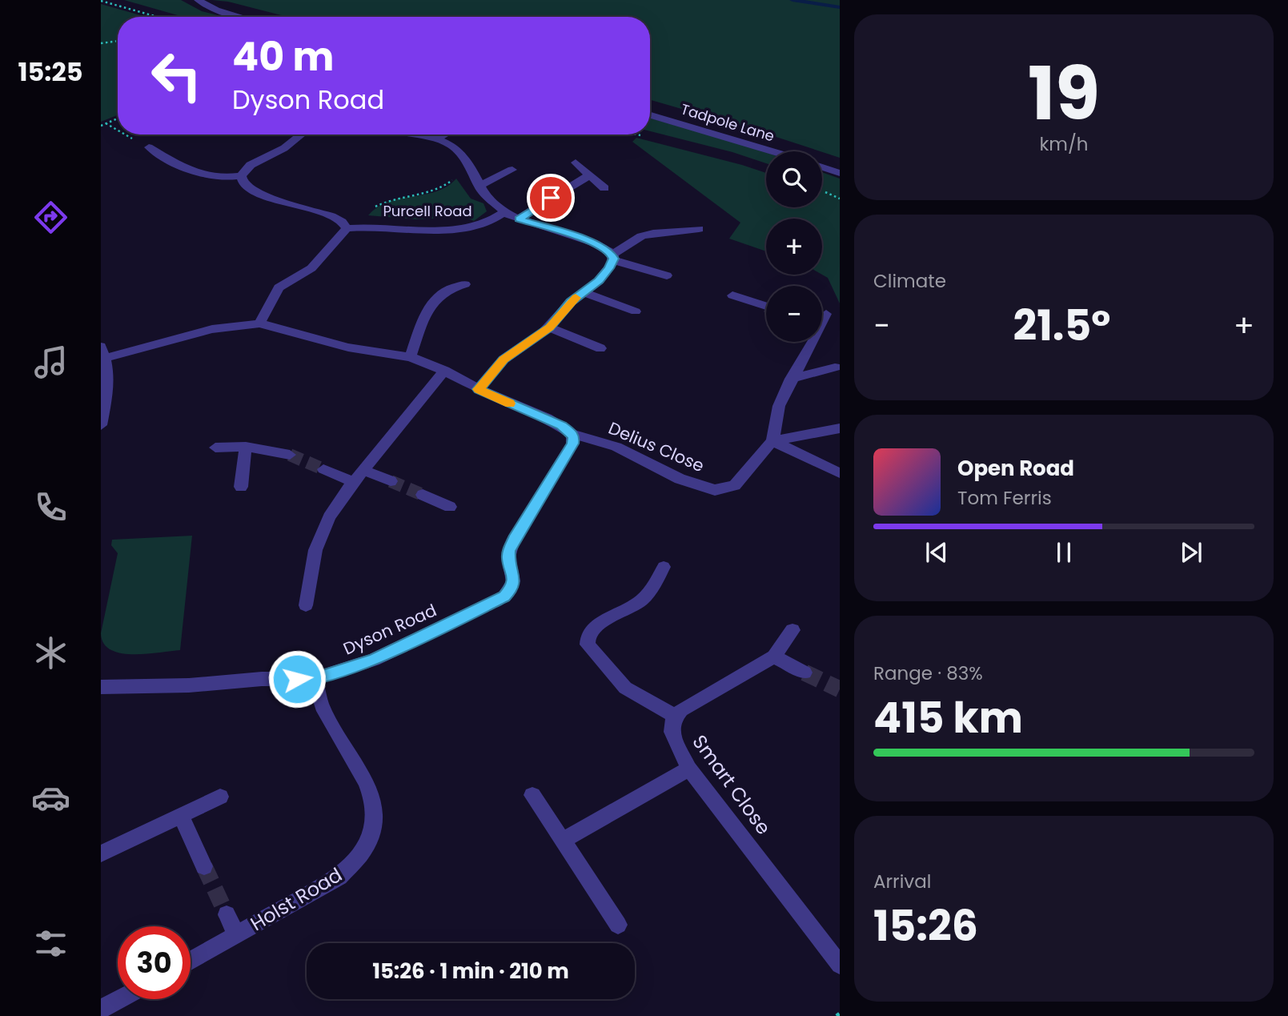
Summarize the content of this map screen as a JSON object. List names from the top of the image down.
{
  "streets": {
    "street": [
      "Tadpole Lane",
      "Purcell Road",
      "Delius Close",
      "Dyson Road",
      "Smart Close",
      "Holst Road"
    ]
  },
  "crossings": [
    ["Delius Close", "Dyson Road"],
    ["Dyson Road", "Holst Road"]
  ],
  "page": {
    "tabs": "15:25",
    "tile": [
      ["19", "km/h"],
      "Climate",
      ["Range · 83%", "415 km"],
      ["Arrival", "15:26"]
    ],
    "turn": ["40 m", "Dyson Road"],
    "map_buttons": ["+", "−"],
    "heat": ["−", "21.5°", "+"],
    "song": ["Open Road", "Tom Ferris"],
    "limit": "30",
    "trip": "15:26 · 1 min · 210 m"
  }
}
